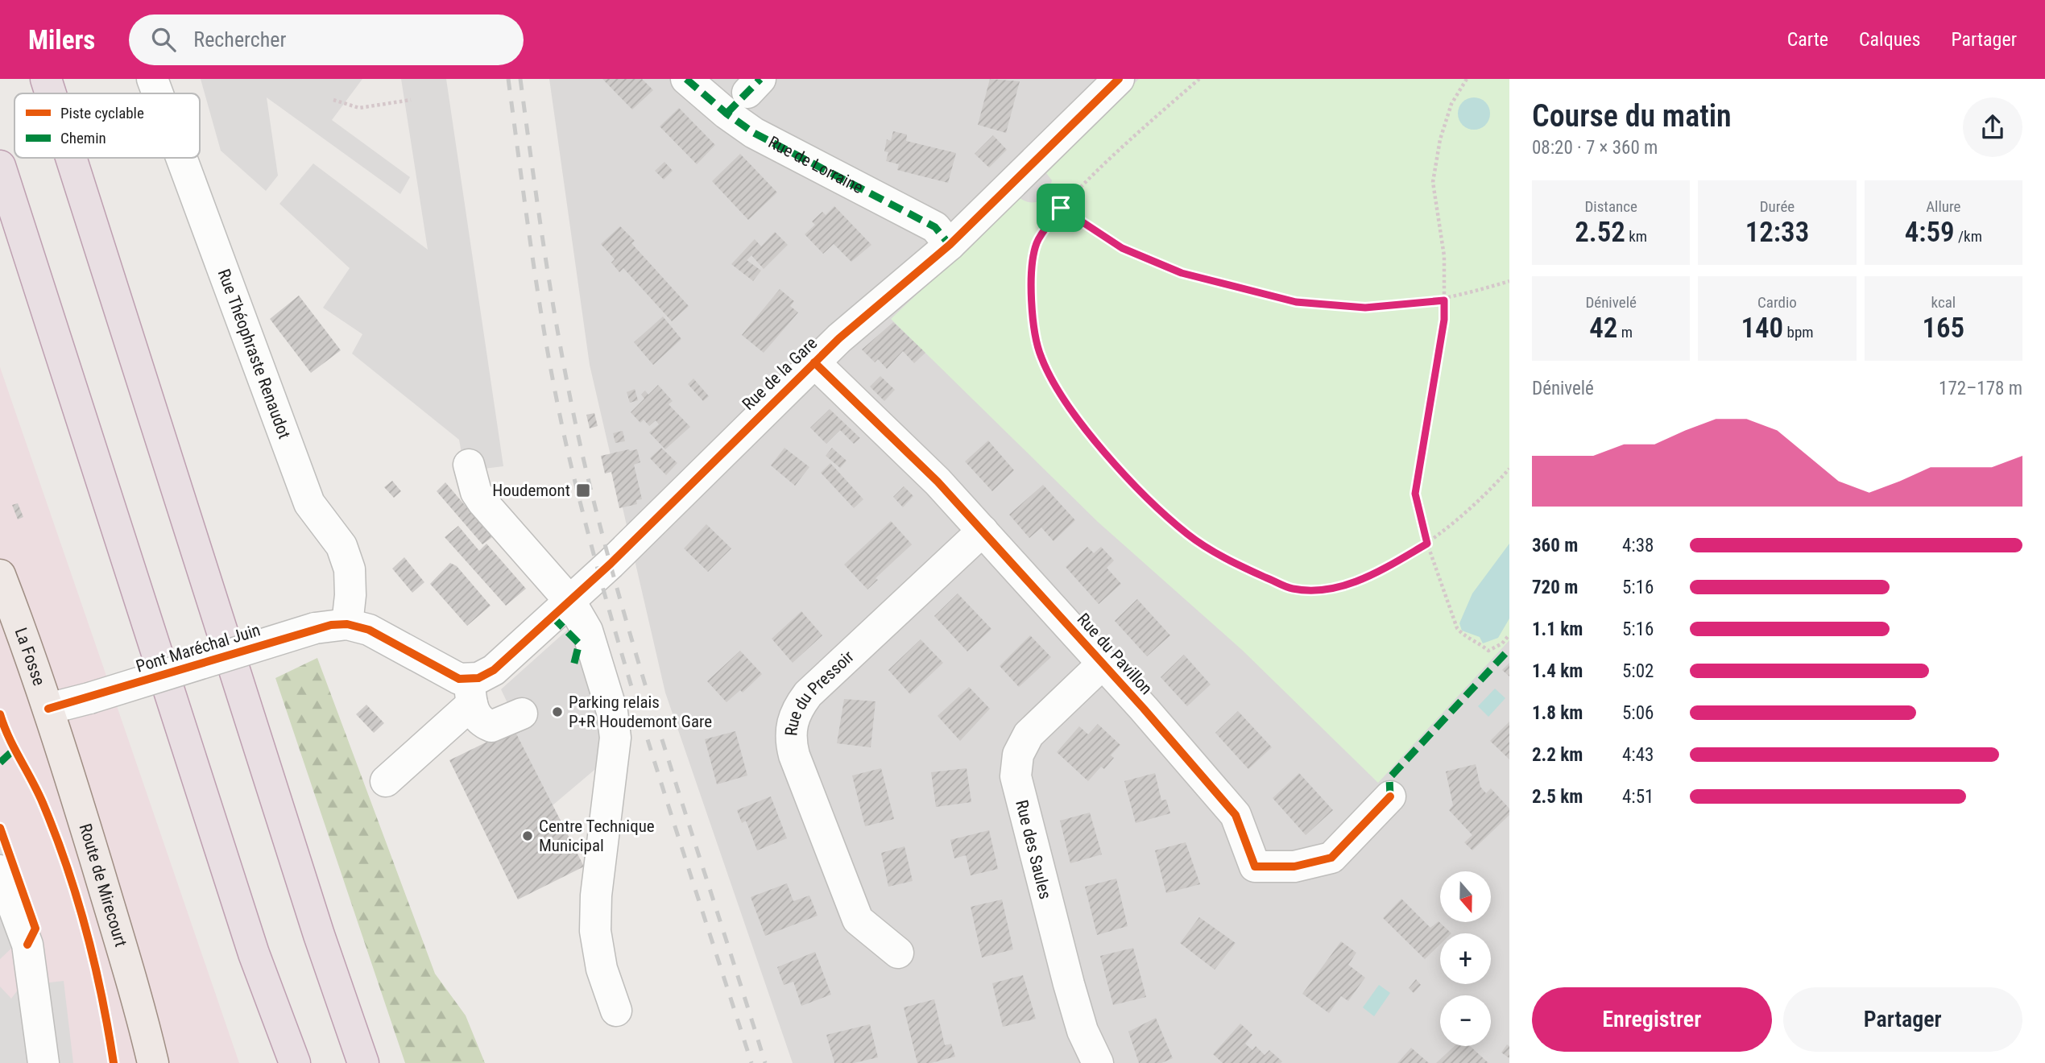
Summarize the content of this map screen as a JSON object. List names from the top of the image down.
{
  "streets": {
    "main road": ["La Fosse", "Route de Mirecourt"],
    "street": [
      "Rue de Lorraine",
      "Rue Théophraste Renaudot",
      "Rue de la Gare",
      "Pont Maréchal Juin",
      "Rue du Pavillon",
      "Rue du Pressoir",
      "Rue des Saules"
    ]
  },
  "crossings": [
    ["Rue de Lorraine", "Rue de la Gare"],
    ["Rue Théophraste Renaudot", "Pont Maréchal Juin"],
    ["Rue de la Gare", "Rue du Pavillon"],
    ["Pont Maréchal Juin", "La Fosse"],
    ["Pont Maréchal Juin", "Route de Mirecourt"],
    ["Rue du Pavillon", "Rue du Pressoir"],
    ["Rue du Pavillon", "Rue des Saules"],
    ["La Fosse", "Route de Mirecourt"]
  ],
  "places": {
    "transit": ["Houdemont"],
    "other": ["Parking relais P+R Houdemont Gare", "Centre Technique Municipal"]
  },
  "legend": ["Piste cyclable", "Chemin"],
  "north": "bottom",
  "page": {
    "header": "Milers",
    "search": "Rechercher",
    "nav": ["Carte", "Calques", "Partager"],
    "heading": ["Course du matin", "08:20 · 7 × 360 m"],
    "stats": [
      ["Distance", "2.52 km"],
      ["Durée", "12:33"],
      ["Allure", "4:59 /km"],
      ["Dénivelé", "42 m"],
      ["Cardio", "140 bpm"],
      ["kcal", "165"]
    ],
    "chart": ["Dénivelé", "172–178 m"],
    "list": [
      {
        "name": "360 m",
        "note": "4:38"
      },
      {
        "name": "720 m",
        "note": "5:16"
      },
      {
        "name": "1.1 km",
        "note": "5:16"
      },
      {
        "name": "1.4 km",
        "note": "5:02"
      },
      {
        "name": "1.8 km",
        "note": "5:06"
      },
      {
        "name": "2.2 km",
        "note": "4:43"
      },
      {
        "name": "2.5 km",
        "note": "4:51"
      }
    ],
    "map_buttons": ["+", "−"],
    "buttons": ["Enregistrer", "Partager"]
  }
}
